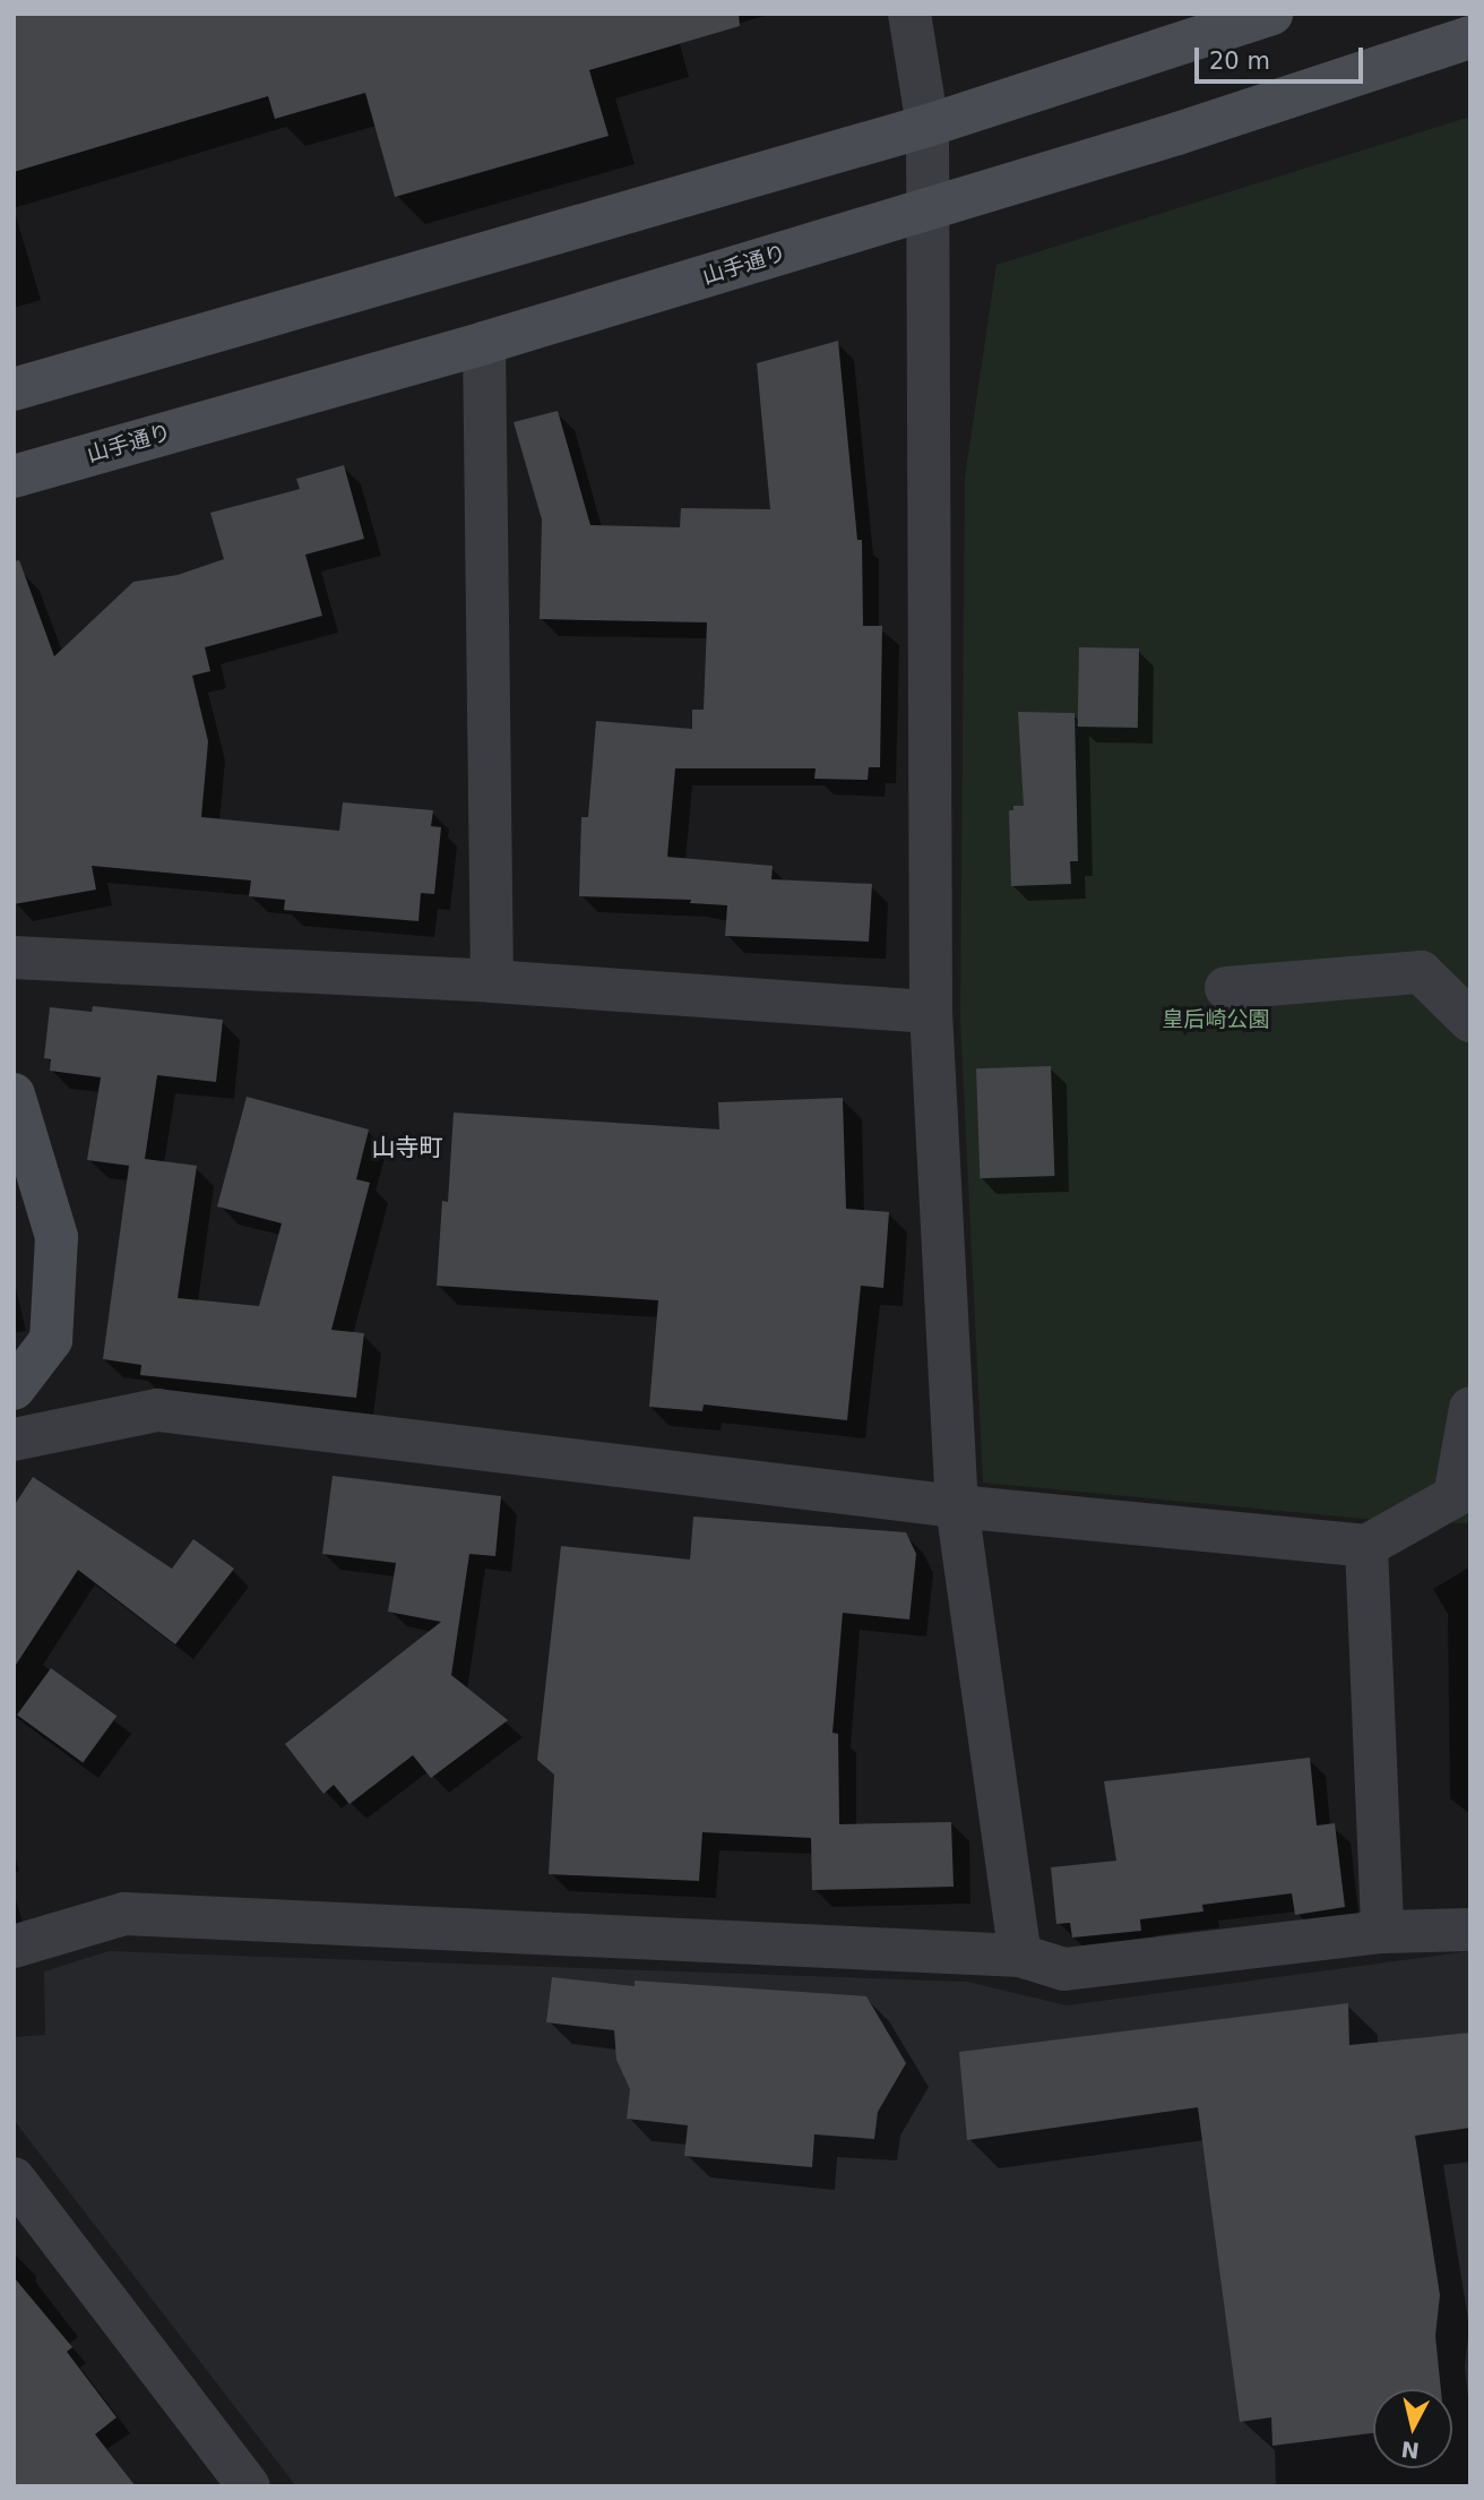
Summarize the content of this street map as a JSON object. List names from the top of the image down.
{
  "streets": {
    "street": ["山手通り"]
  },
  "districts": ["山寺町"],
  "parks": ["皇后崎公園"],
  "scale_bar": "20 m",
  "north": "bottom"
}
